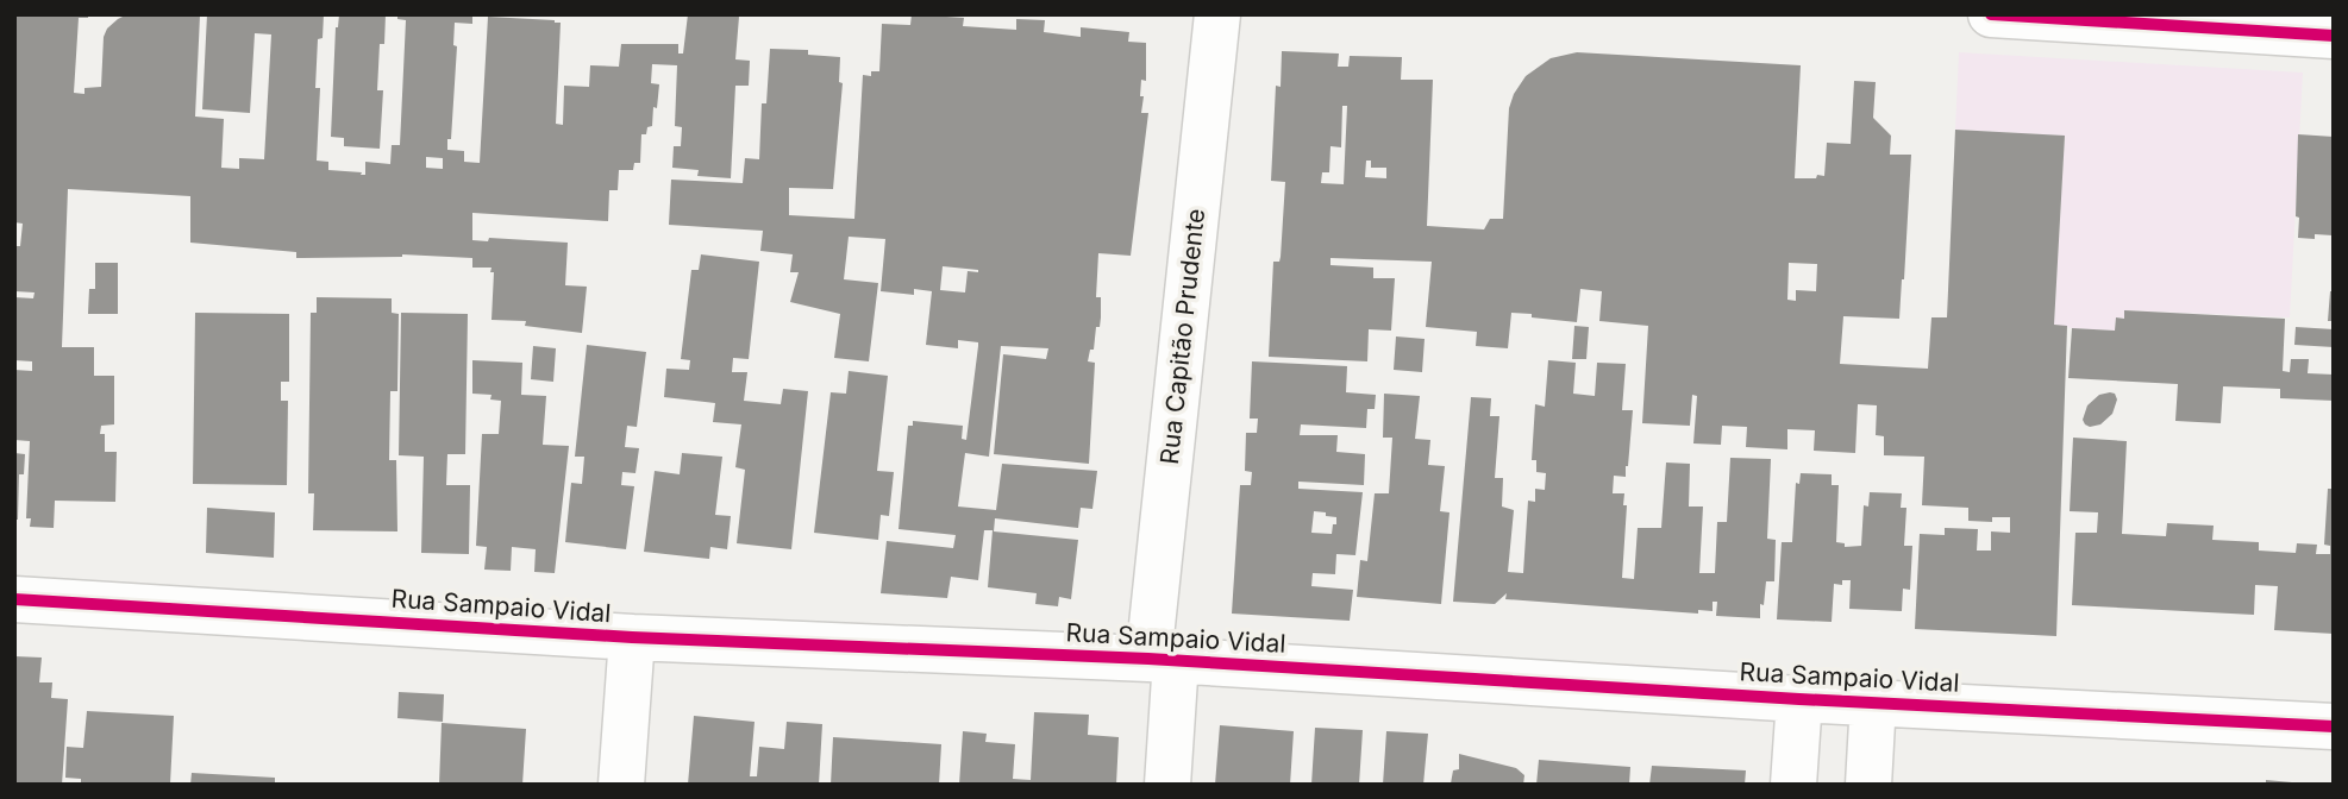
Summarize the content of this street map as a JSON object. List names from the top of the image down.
{
  "streets": {
    "street": ["Rua Capitão Prudente", "Rua Sampaio Vidal"]
  },
  "crossings": [
    ["Rua Capitão Prudente", "Rua Sampaio Vidal"]
  ]
}
